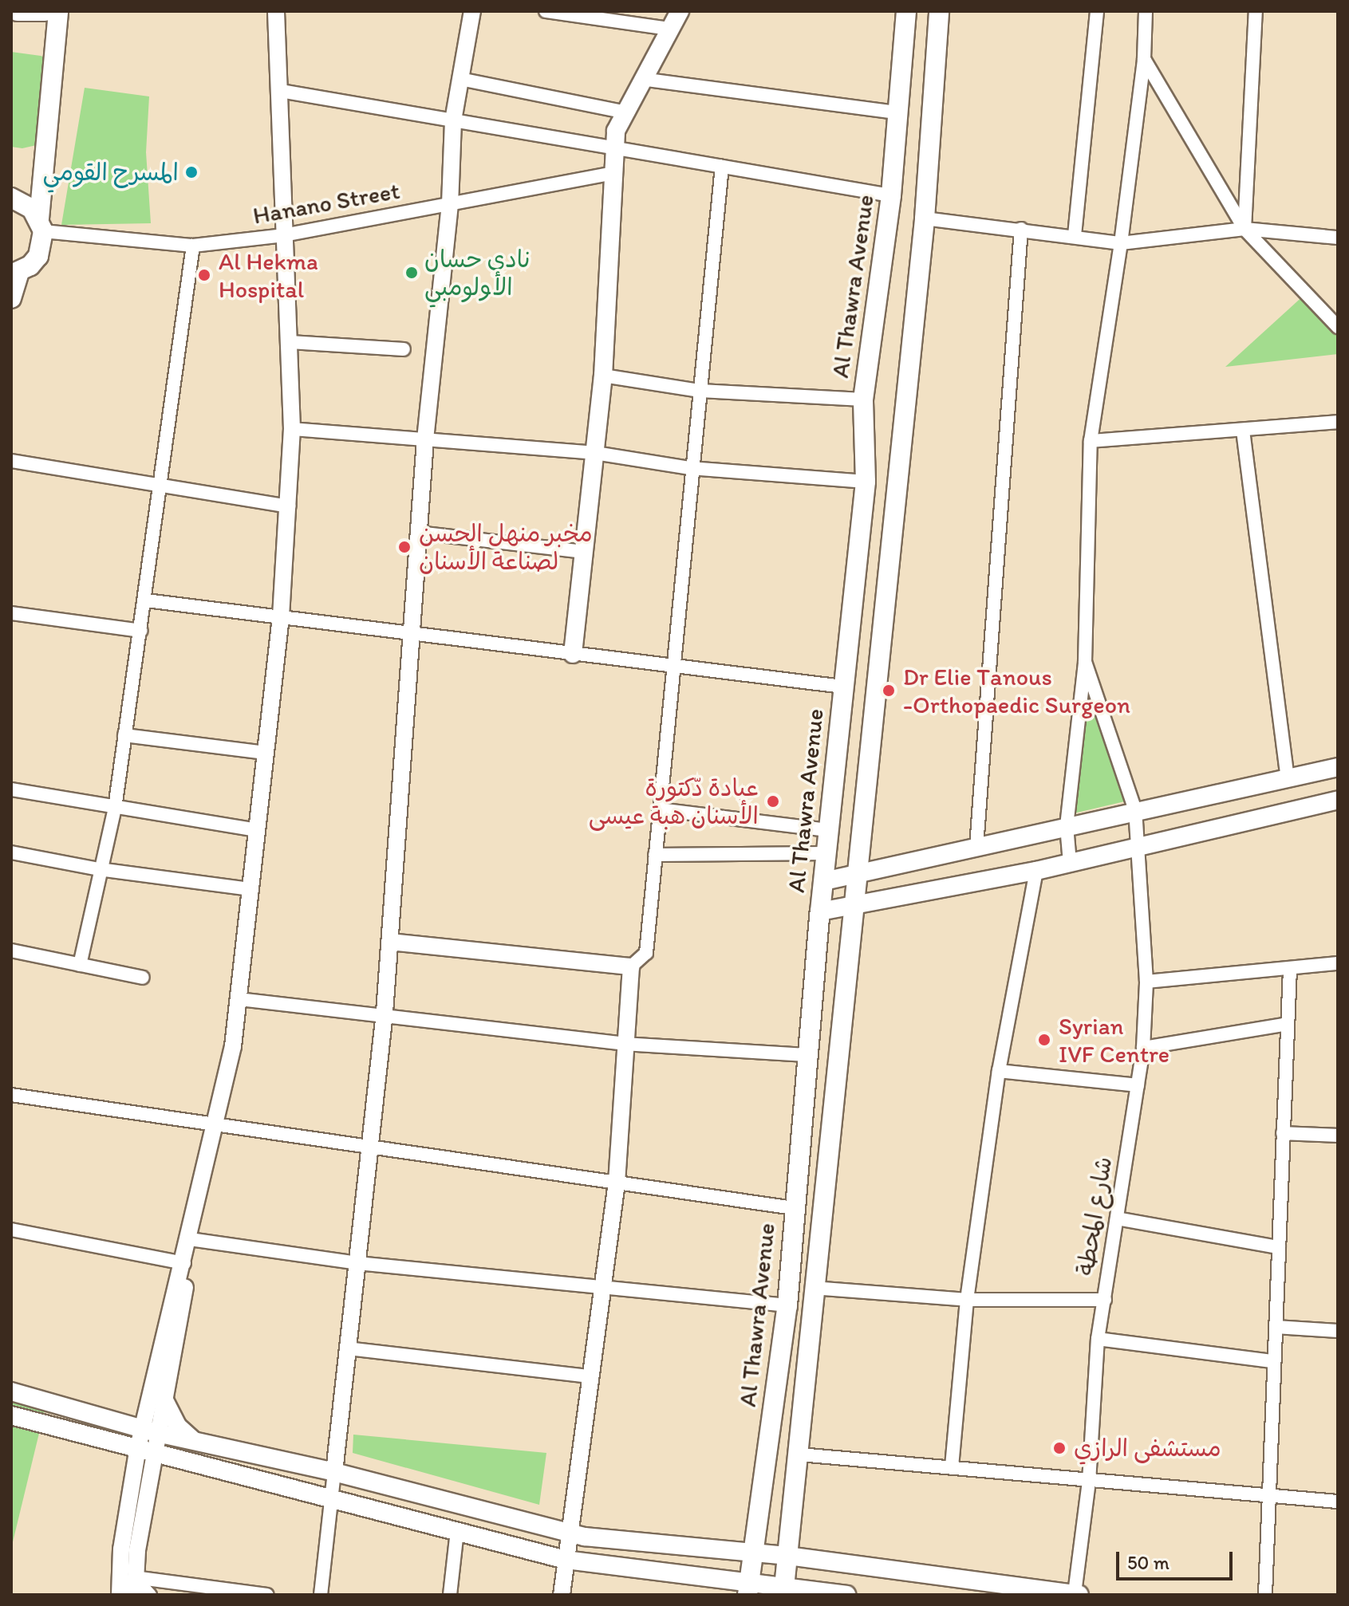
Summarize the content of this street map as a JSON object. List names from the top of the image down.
{
  "streets": {
    "main road": ["Al Thawra Avenue"],
    "street": ["Hanano Street", "شارع المحطة"]
  },
  "places": [
    "المسرح القومي",
    "نادي حسان الأولومبي",
    "Al Hekma Hospital",
    "مخبر منهل الحسن لصناعة الأسنان",
    "Dr Elie Tanous -Orthopaedic Surgeon",
    "عيادة دّكتورة الأسنان هبة عيسى",
    "Syrian IVF Centre",
    "مستشفى الرازي"
  ],
  "scale_bar": "50 m"
}
